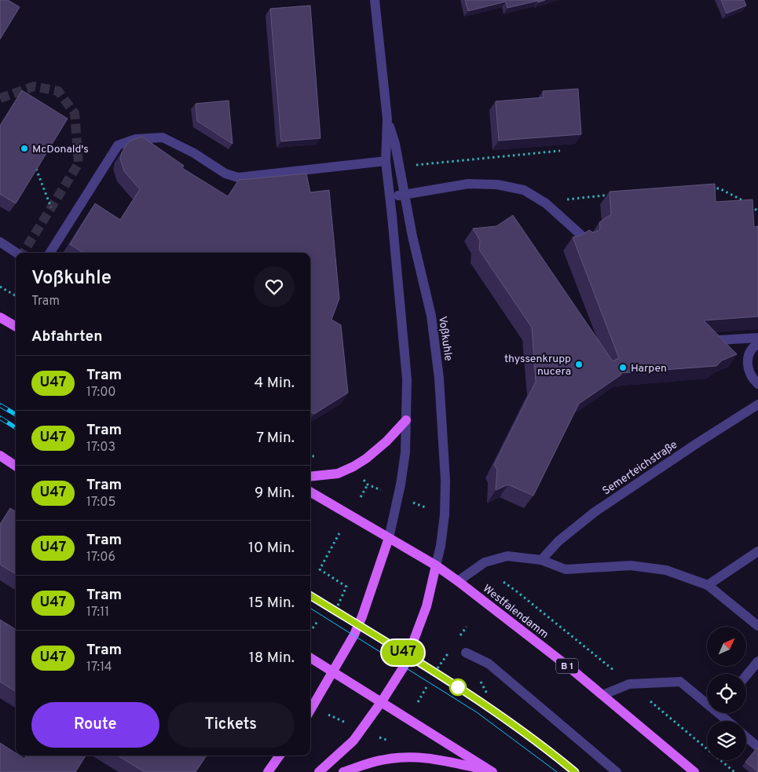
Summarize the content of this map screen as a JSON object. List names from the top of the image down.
{
  "streets": {
    "main road": ["Westfalendamm", "B 1"],
    "street": ["Voßkuhle", "Semerteichstraße"]
  },
  "crossings": [
    ["Voßkuhle", "Westfalendamm"]
  ],
  "places": ["McDonald's", "thyssenkrupp nucera", "Harpen"],
  "lines": ["tram line U47"],
  "north": "top right",
  "page": {
    "on_map": "U47",
    "heading": [
      ["Voßkuhle", "Tram"],
      "Abfahrten"
    ],
    "list": [
      {
        "mark": "U47",
        "name": "Tram",
        "note": "17:00",
        "value": "4 Min."
      },
      {
        "mark": "U47",
        "name": "Tram",
        "note": "17:03",
        "value": "7 Min."
      },
      {
        "mark": "U47",
        "name": "Tram",
        "note": "17:05",
        "value": "9 Min."
      },
      {
        "mark": "U47",
        "name": "Tram",
        "note": "17:06",
        "value": "10 Min."
      },
      {
        "mark": "U47",
        "name": "Tram",
        "note": "17:11",
        "value": "15 Min."
      },
      {
        "mark": "U47",
        "name": "Tram",
        "note": "17:14",
        "value": "18 Min."
      }
    ],
    "buttons": ["Route", "Tickets"]
  }
}
